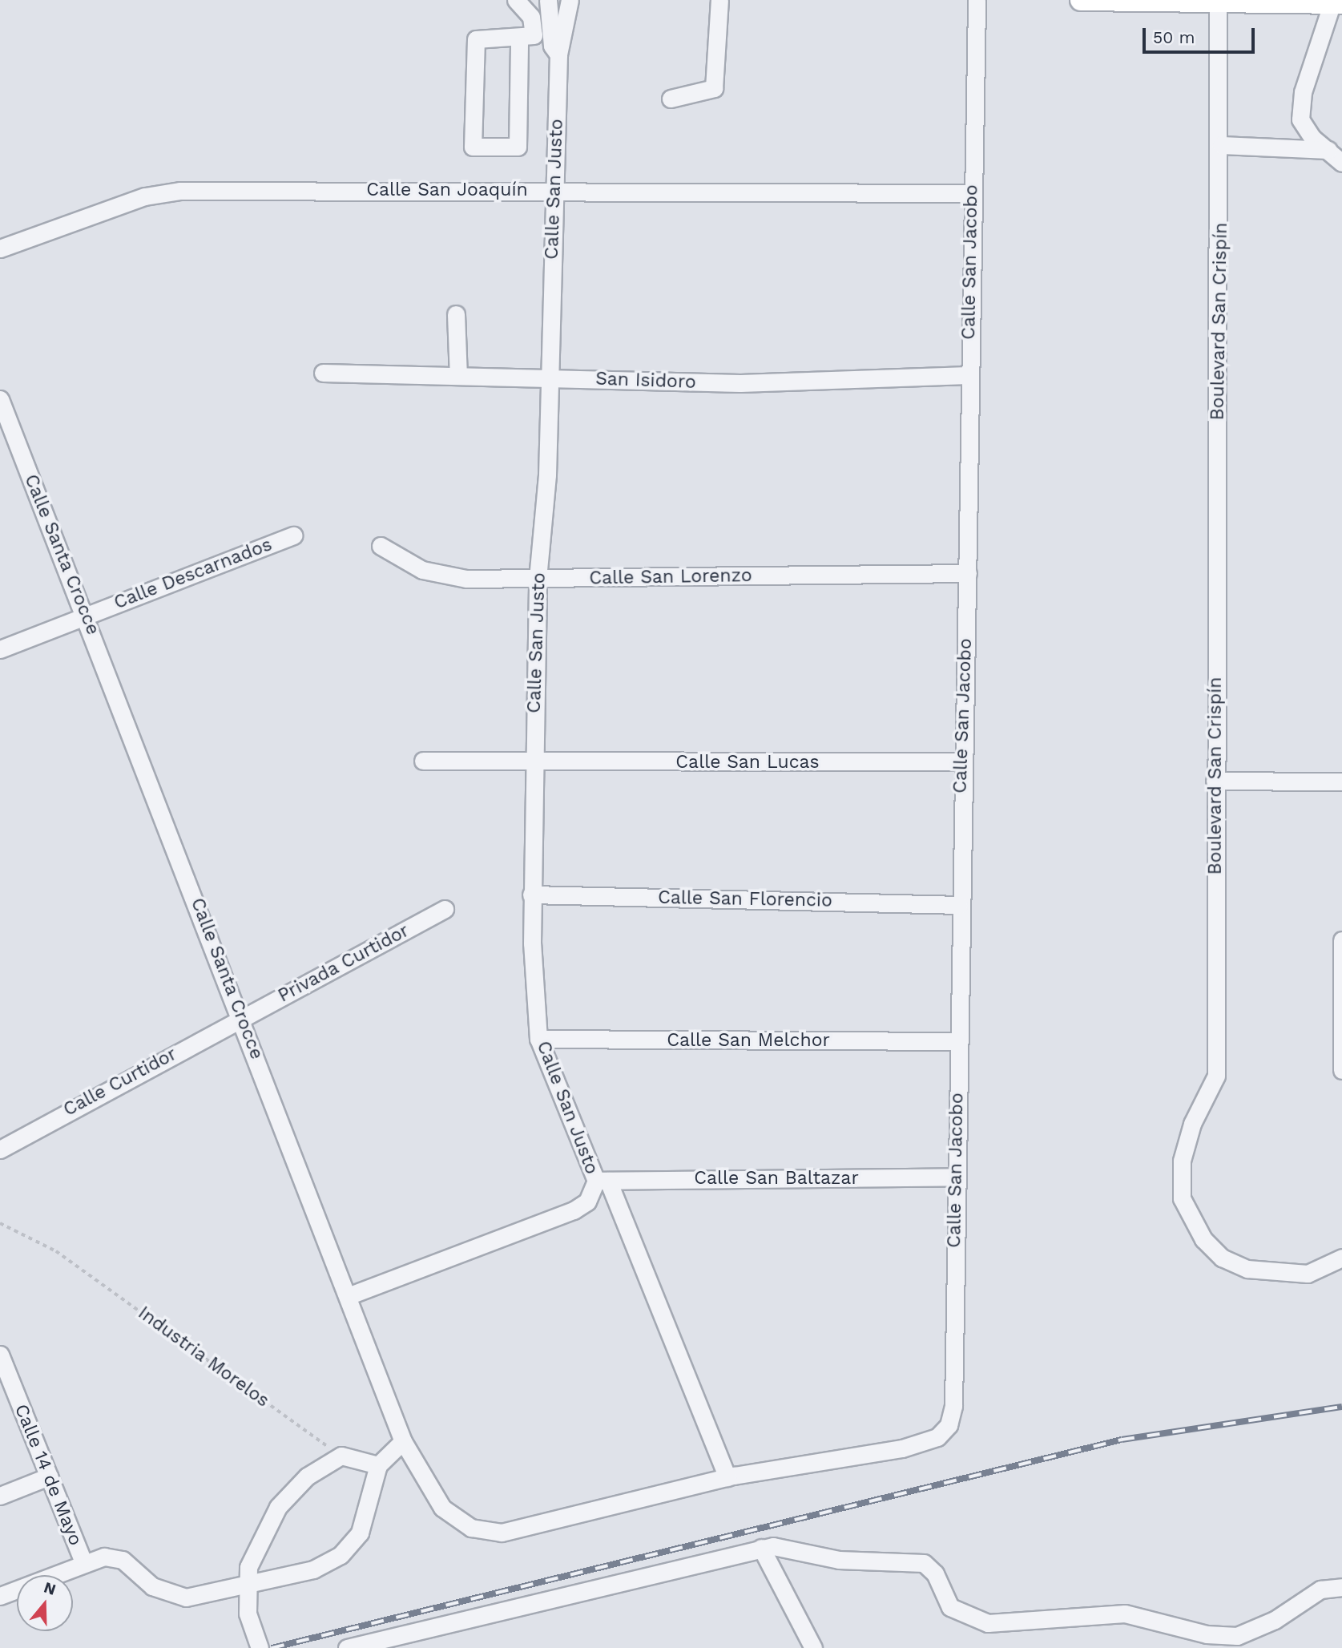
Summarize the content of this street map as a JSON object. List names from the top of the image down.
{
  "streets": {
    "street": [
      "Calle San Justo",
      "Calle San Joaquín",
      "Calle San Jacobo",
      "Boulevard San Crispín",
      "San Isidoro",
      "Calle Santa Crocce",
      "Calle Descarnados",
      "Calle San Lorenzo",
      "Calle San Lucas",
      "Calle San Florencio",
      "Privada Curtidor",
      "Calle San Melchor",
      "Calle Curtidor",
      "Calle San Baltazar",
      "Calle 14 de Mayo"
    ],
    "path": ["Industria Morelos"]
  },
  "crossings": [
    ["Calle San Justo", "Calle San Joaquín"],
    ["Calle San Justo", "San Isidoro"],
    ["Calle San Justo", "Calle Santa Crocce"],
    ["Calle San Justo", "Calle San Lorenzo"],
    ["Calle San Justo", "Calle San Lucas"],
    ["Calle San Justo", "Calle San Florencio"],
    ["Calle San Justo", "Calle San Melchor"],
    ["Calle San Justo", "Calle San Baltazar"],
    ["Calle San Joaquín", "Calle San Jacobo"],
    ["Calle San Jacobo", "San Isidoro"],
    ["Calle San Jacobo", "Calle Santa Crocce"],
    ["Calle San Jacobo", "Calle San Lorenzo"],
    ["Calle San Jacobo", "Calle San Lucas"],
    ["Calle San Jacobo", "Calle San Florencio"],
    ["Calle San Jacobo", "Calle San Melchor"],
    ["Calle San Jacobo", "Calle San Baltazar"],
    ["Calle Santa Crocce", "Calle Descarnados"],
    ["Calle Santa Crocce", "Privada Curtidor"],
    ["Calle Santa Crocce", "Calle Curtidor"],
    ["Privada Curtidor", "Calle Curtidor"]
  ],
  "scale_bar": "50 m",
  "north": "top"
}
